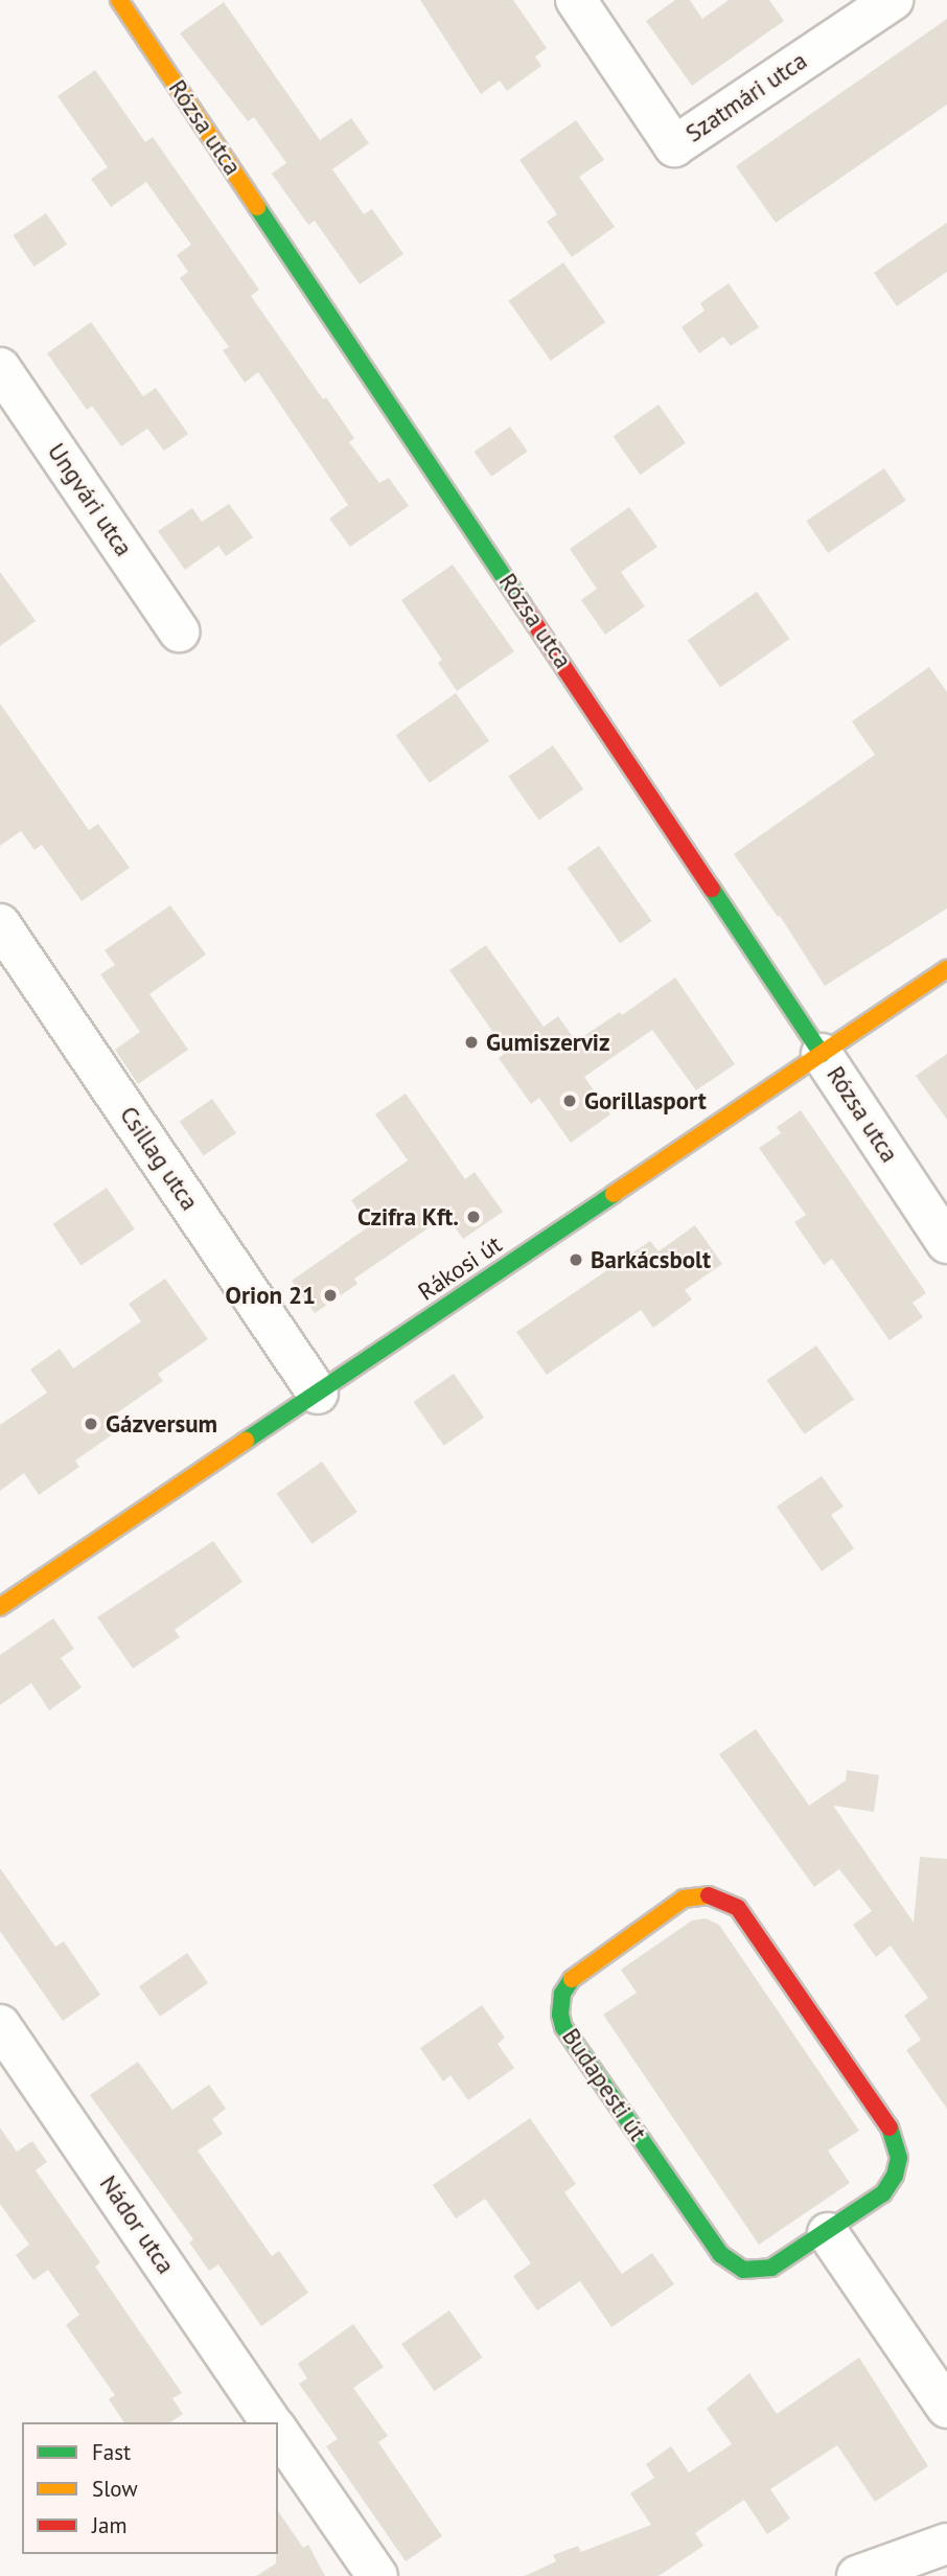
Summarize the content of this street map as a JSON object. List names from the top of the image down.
{
  "streets": {
    "street": [
      "Szatmári utca",
      "Rózsa utca",
      "Ungvári utca",
      "Csillag utca",
      "Rákosi út",
      "Budapesti út",
      "Nádor utca"
    ]
  },
  "crossings": [
    ["Rózsa utca", "Rákosi út"],
    ["Csillag utca", "Rákosi út"]
  ],
  "places": [
    "Gumiszerviz",
    "Gorillasport",
    "Czifra Kft.",
    "Barkácsbolt",
    "Orion 21",
    "Gázversum"
  ],
  "legend": ["Fast", "Slow", "Jam"]
}
